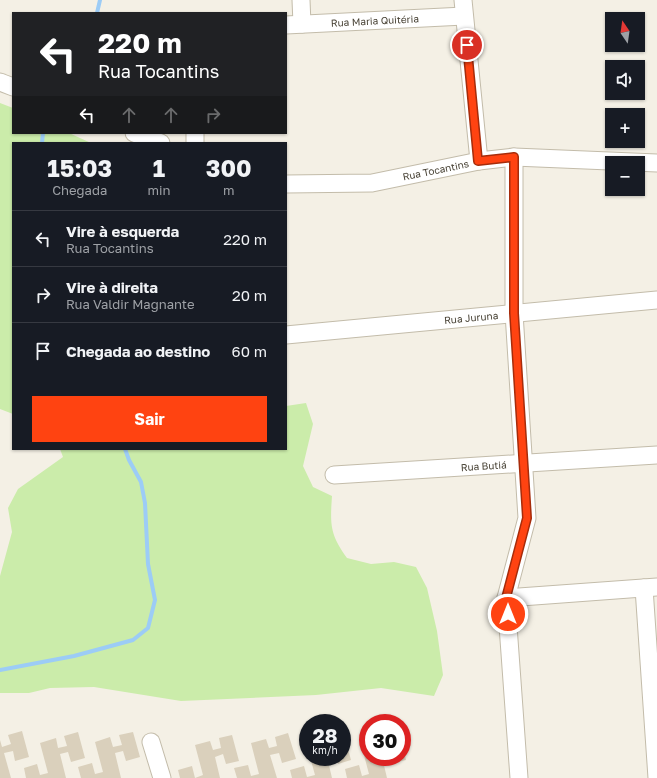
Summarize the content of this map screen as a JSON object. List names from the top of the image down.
{
  "streets": {
    "street": [
      "Rua Maria Quitéria",
      "Rua Tocantins",
      "Rua Juruna",
      "Rua Butiá"
    ]
  },
  "north": "top",
  "page": {
    "map_buttons": ["+", "−"],
    "turn": ["220 m", "Rua Tocantins"],
    "eta": [
      "15:03",
      "Chegada",
      "1",
      "min",
      "300",
      "m"
    ],
    "list": [
      {
        "name": "Vire à esquerda",
        "note": "Rua Tocantins",
        "value": "220 m"
      },
      {
        "name": "Vire à direita",
        "note": "Rua Valdir Magnante",
        "value": "20 m"
      },
      {
        "name": "Chegada ao destino",
        "value": "60 m"
      }
    ],
    "buttons": "Sair",
    "speed": "28 km/h",
    "limit": "30"
  }
}
